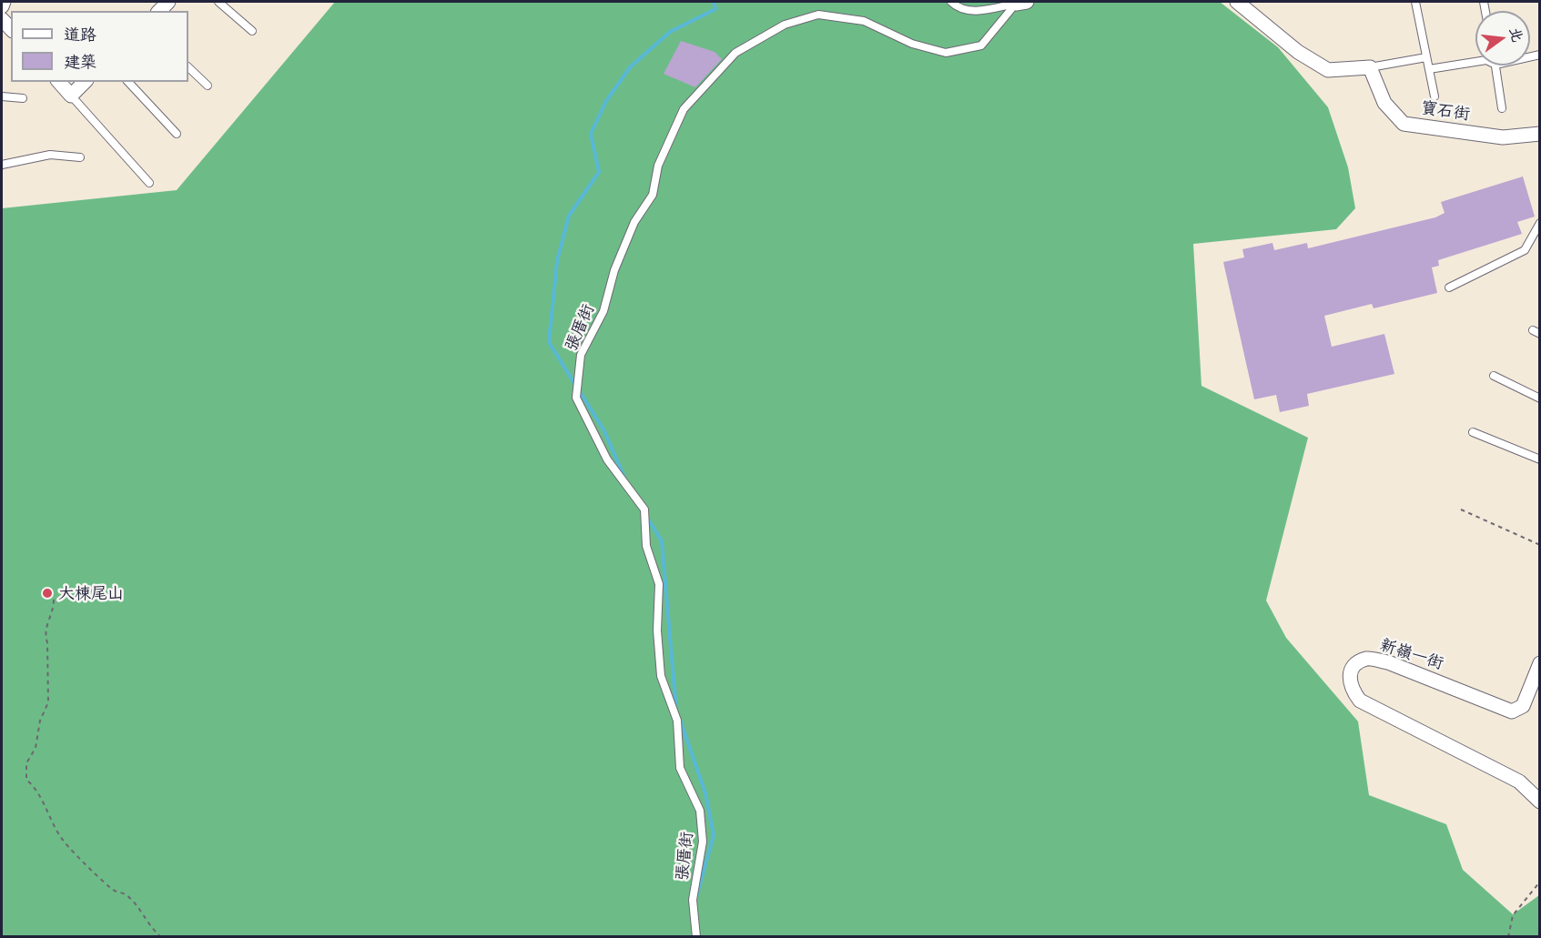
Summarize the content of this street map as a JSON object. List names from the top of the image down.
{
  "streets": {
    "street": ["寶石街", "新嶺一街"],
    "lane": ["張厝街"]
  },
  "places": ["大棟尾山"],
  "legend": ["道路", "建築"],
  "north": "right"
}
